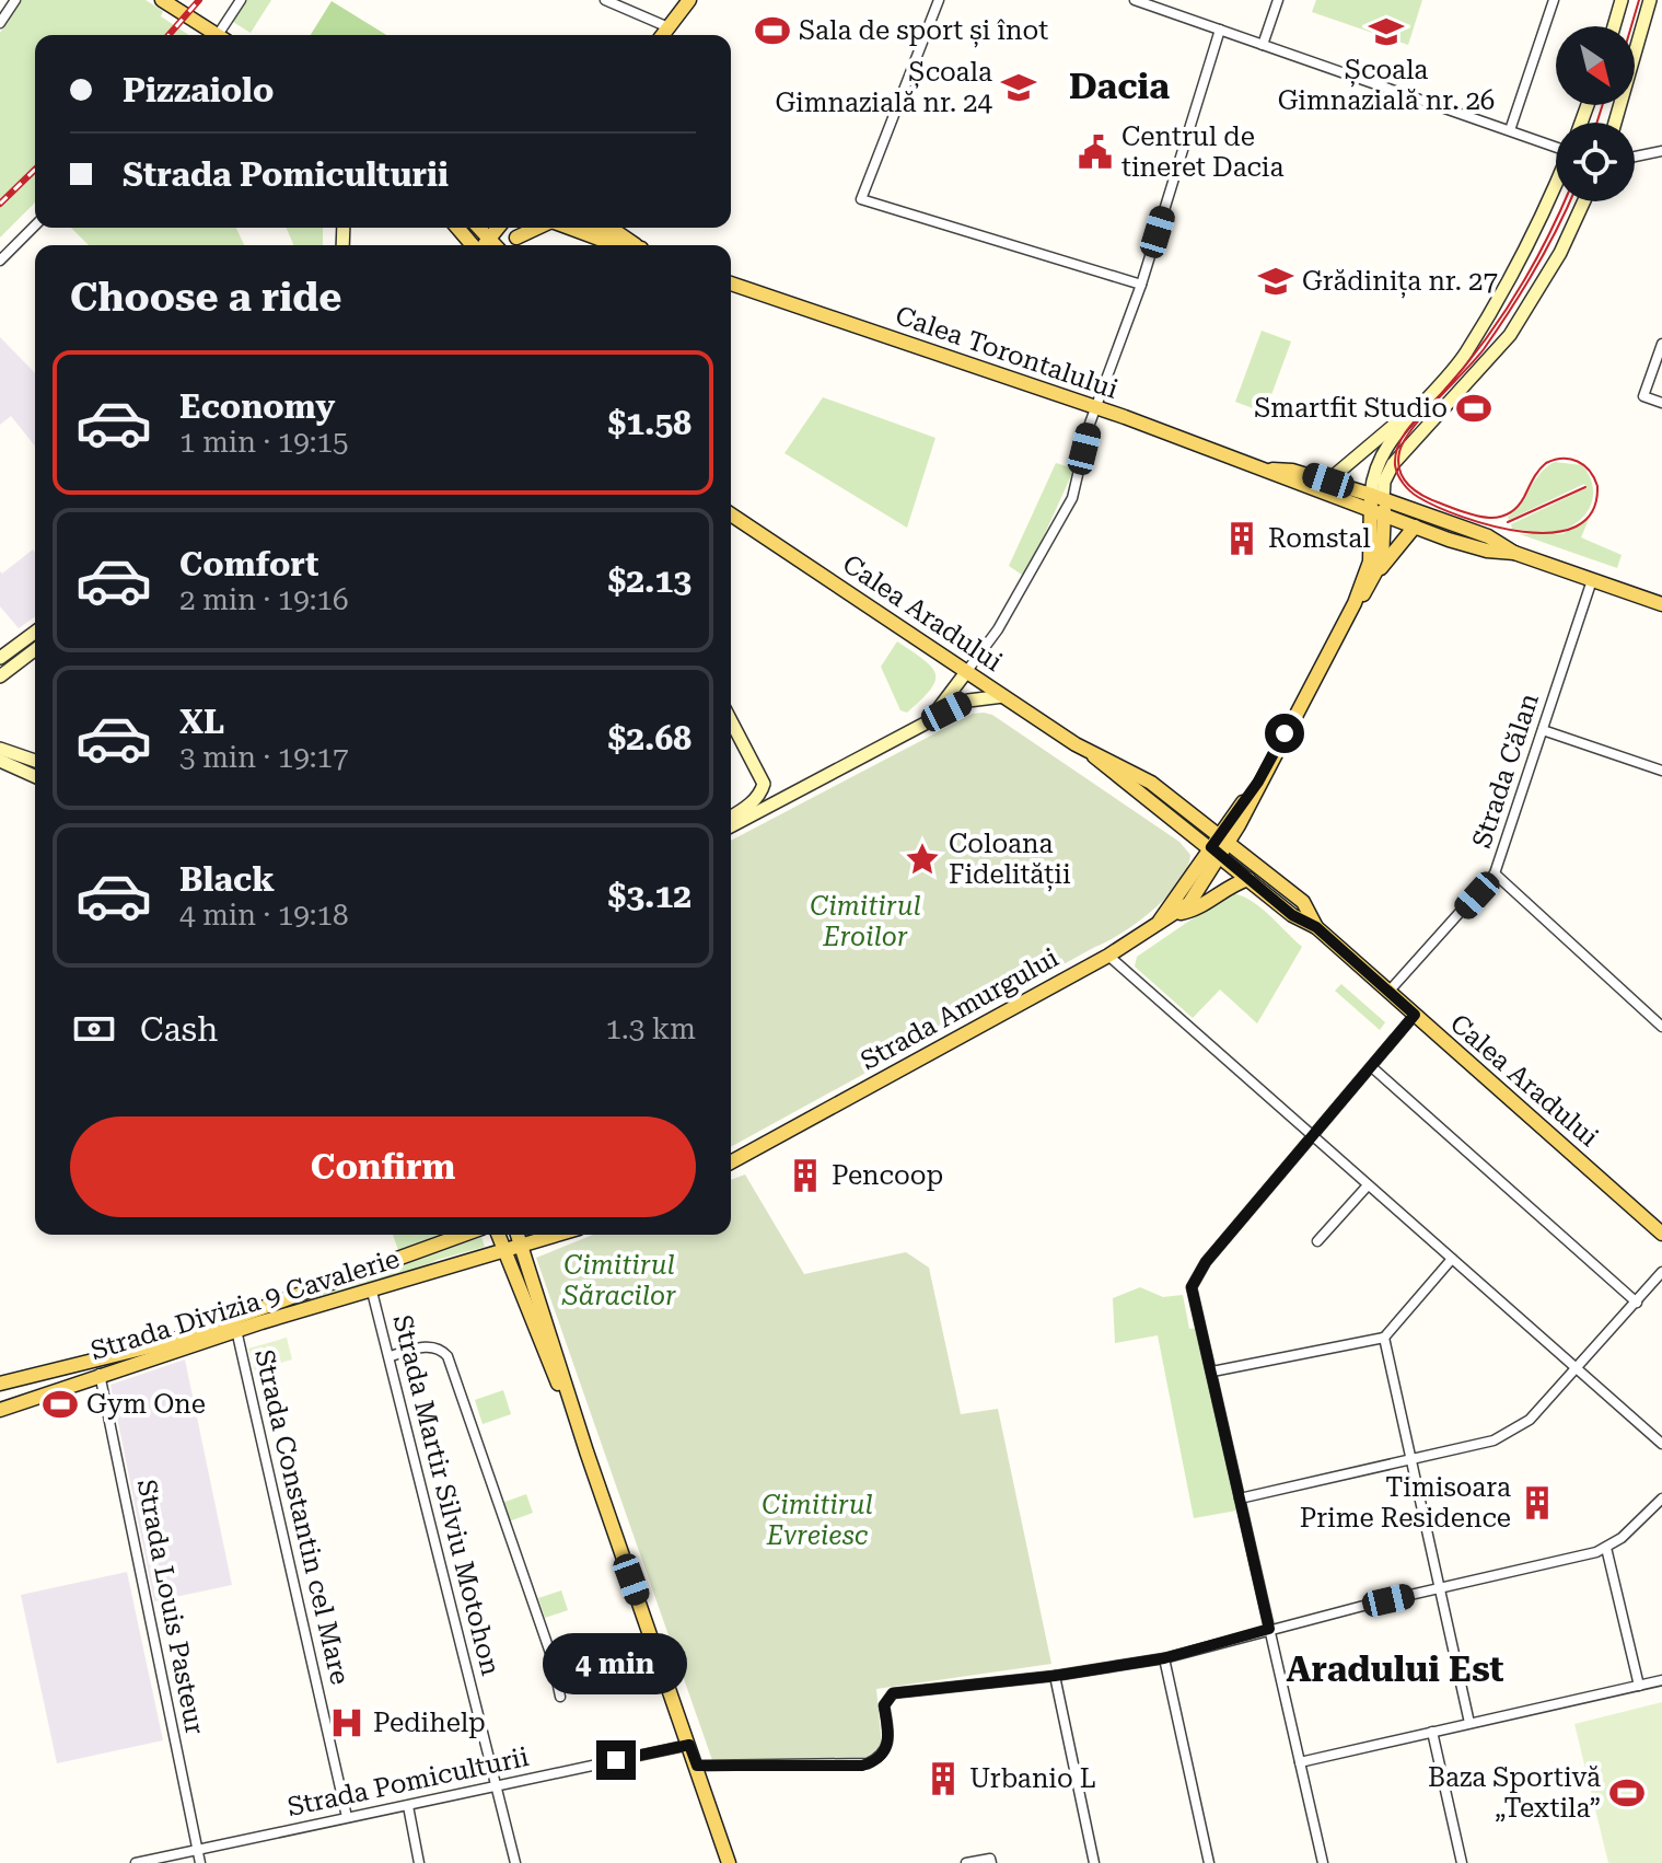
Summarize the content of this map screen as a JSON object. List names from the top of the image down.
{
  "streets": {
    "main road": [
      "Calea Torontalului",
      "Calea Aradului",
      "Strada Amurgului",
      "Strada Divizia 9 Cavalerie"
    ],
    "street": [
      "Strada Călan",
      "Strada Martir Silviu Motohon",
      "Strada Constantin cel Mare",
      "Strada Louis Pasteur",
      "Strada Pomiculturii"
    ]
  },
  "crossings": [
    ["Calea Torontalului", "Strada Călan"],
    ["Calea Aradului", "Strada Călan"],
    ["Calea Aradului", "Strada Amurgului"],
    ["Strada Divizia 9 Cavalerie", "Strada Martir Silviu Motohon"],
    ["Strada Divizia 9 Cavalerie", "Strada Constantin cel Mare"],
    ["Strada Divizia 9 Cavalerie", "Strada Louis Pasteur"],
    ["Strada Martir Silviu Motohon", "Strada Pomiculturii"],
    ["Strada Constantin cel Mare", "Strada Pomiculturii"],
    ["Strada Louis Pasteur", "Strada Pomiculturii"]
  ],
  "districts": ["Dacia", "Aradului Est"],
  "parks": ["Cimitirul Eroilor", "Cimitirul Săracilor", "Cimitirul Evreiesc"],
  "places": {
    "sports": [
      "Sala de sport și înot",
      "Smartfit Studio",
      "Gym One",
      "Baza Sportivă „Textila”"
    ],
    "school or university": ["Școala Gimnazială nr. 26", "Școala Gimnazială nr. 24", "Grădinița nr. 27"],
    "public building": ["Centrul de tineret Dacia"],
    "building": [
      "Romstal",
      "Pencoop",
      "Timisoara Prime Residence",
      "Urbanio L"
    ],
    "place": ["Coloana Fidelității"],
    "hospital": ["Pedihelp"]
  },
  "north": "bottom right",
  "page": {
    "banner": ["Pizzaiolo", "Strada Pomiculturii"],
    "heading": "Choose a ride",
    "list": [
      {
        "name": "Economy",
        "note": "1 min · 19:15",
        "value": "$1.58"
      },
      {
        "name": "Comfort",
        "note": "2 min · 19:16",
        "value": "$2.13"
      },
      {
        "name": "XL",
        "note": "3 min · 19:17",
        "value": "$2.68"
      },
      {
        "name": "Black",
        "note": "4 min · 19:18",
        "value": "$3.12"
      }
    ],
    "pay": ["Cash", "1.3 km"],
    "buttons": "Confirm",
    "bubble": "4 min"
  }
}
